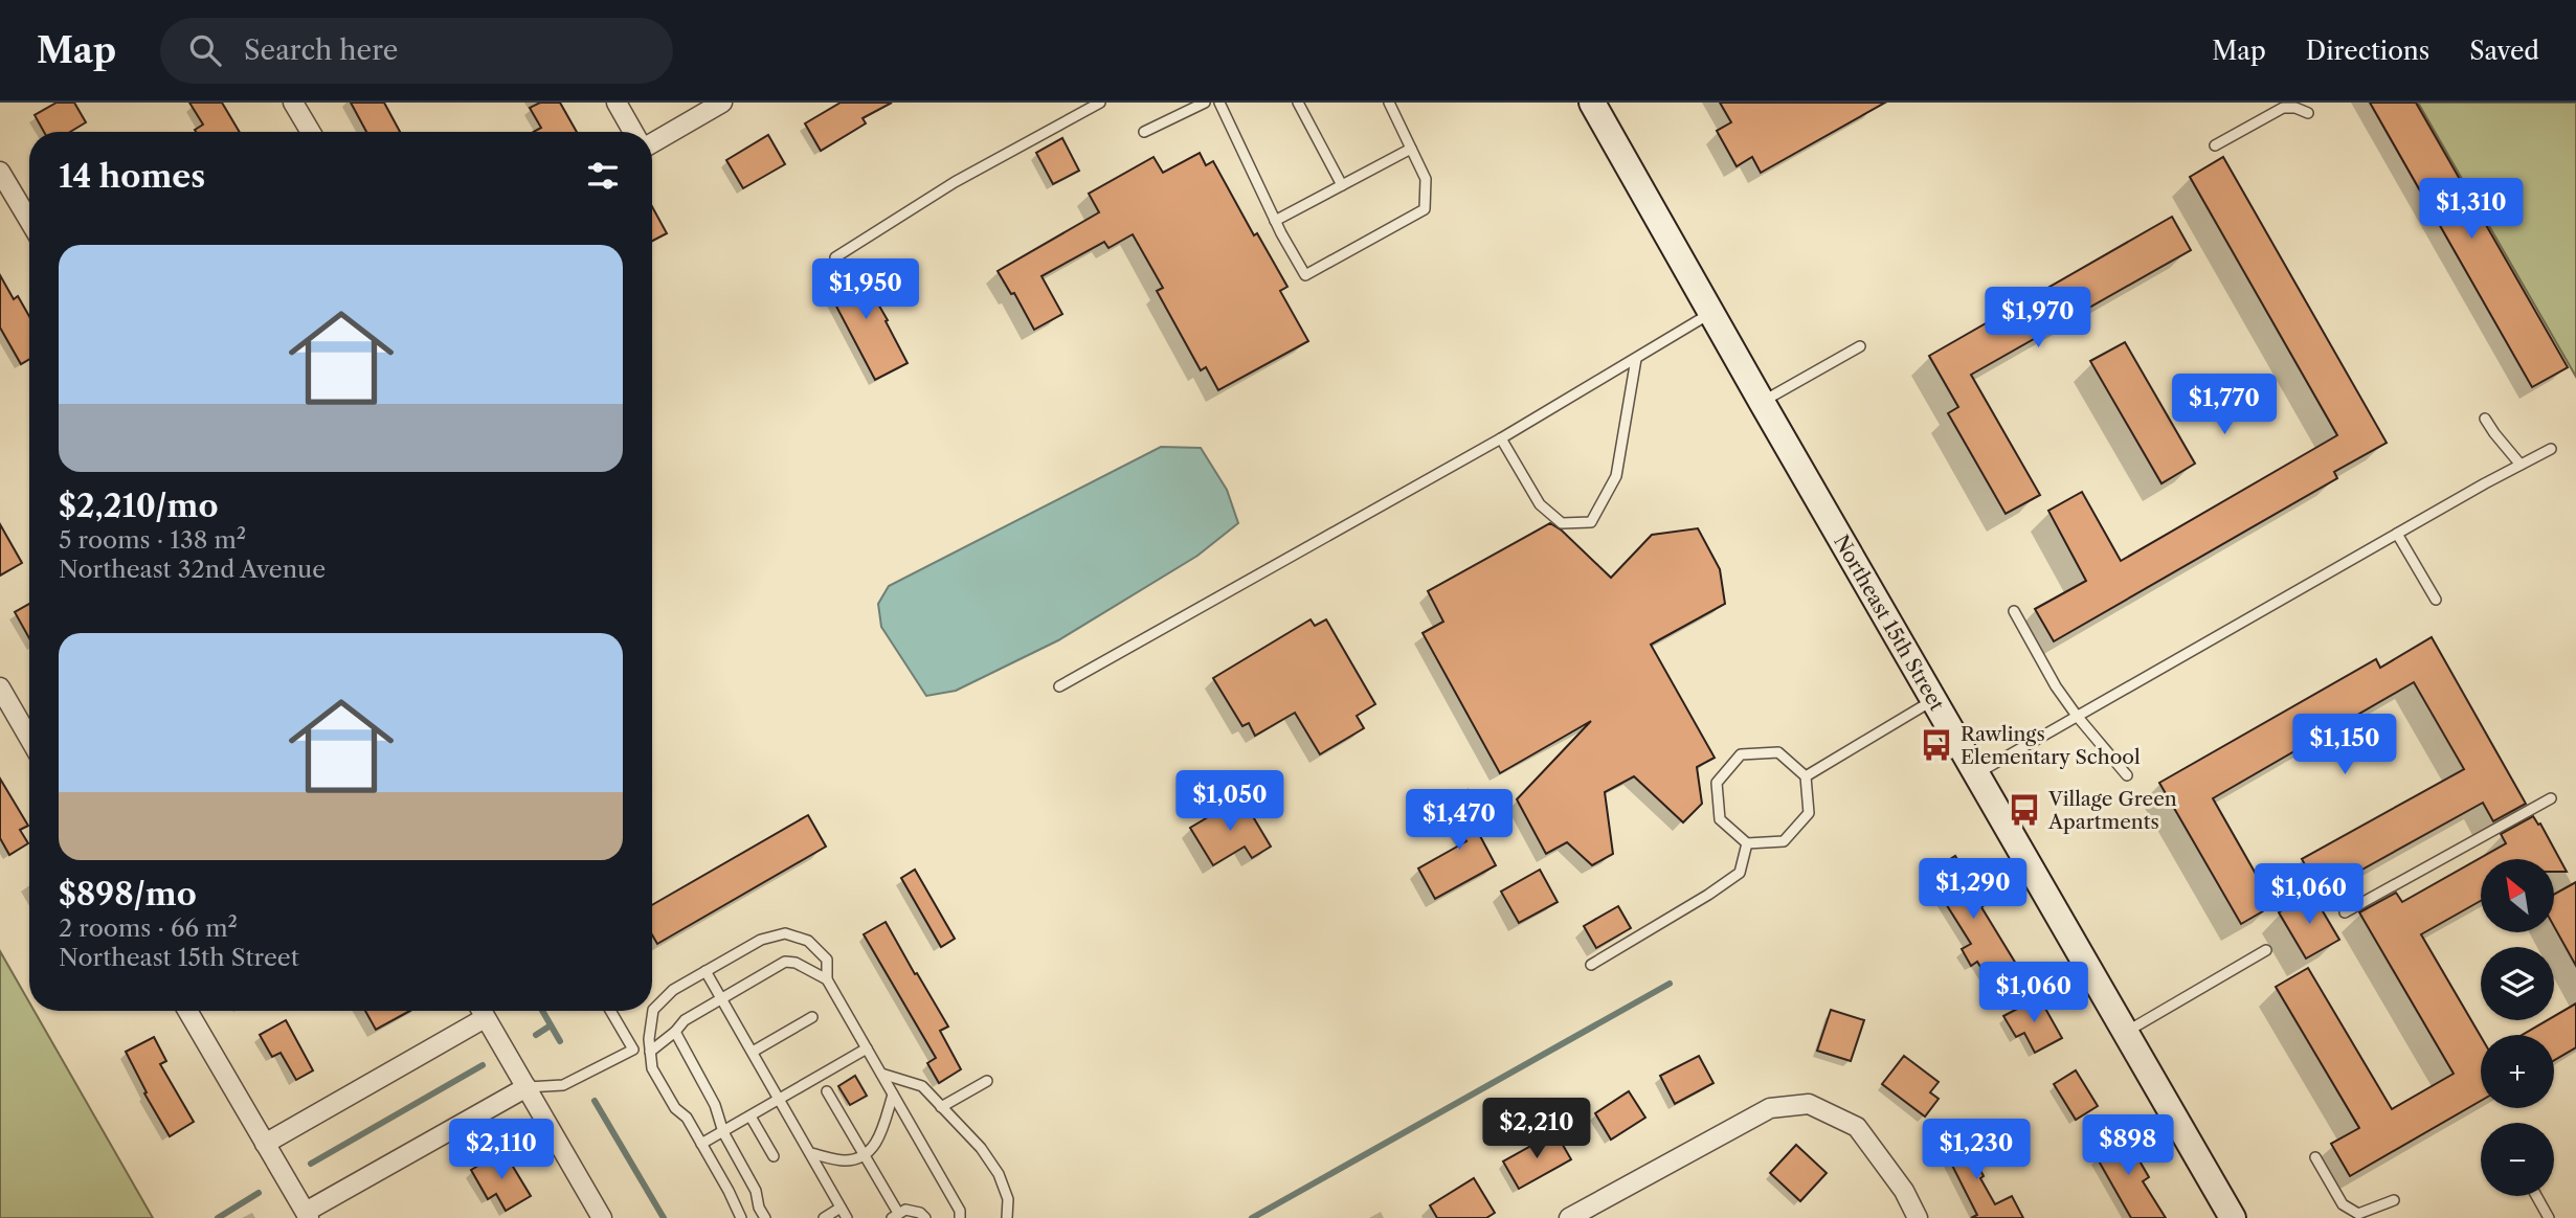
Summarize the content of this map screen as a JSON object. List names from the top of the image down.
{
  "streets": {
    "street": ["Northeast 15th Street"]
  },
  "places": {
    "bus stop": ["Rawlings Elementary School", "Village Green Apartments"]
  },
  "north": "top left",
  "page": {
    "header": "Map",
    "search": "Search here",
    "nav": ["Map", "Directions", "Saved"],
    "heading": "14 homes",
    "price": [
      "$1,310",
      "$1,950",
      "$1,970",
      "$1,770",
      "$1,150",
      "$1,050",
      "$1,470",
      "$1,290",
      "$1,060",
      "$1,060",
      "$2,210",
      "$898",
      "$2,110",
      "$1,230"
    ],
    "list": [
      {
        "name": "$2,210/mo",
        "note": "5 rooms · 138 m² · Northeast 32nd Avenue"
      },
      {
        "name": "$898/mo",
        "note": "2 rooms · 66 m² · Northeast 15th Street"
      }
    ],
    "map_buttons": ["+", "−"]
  }
}
